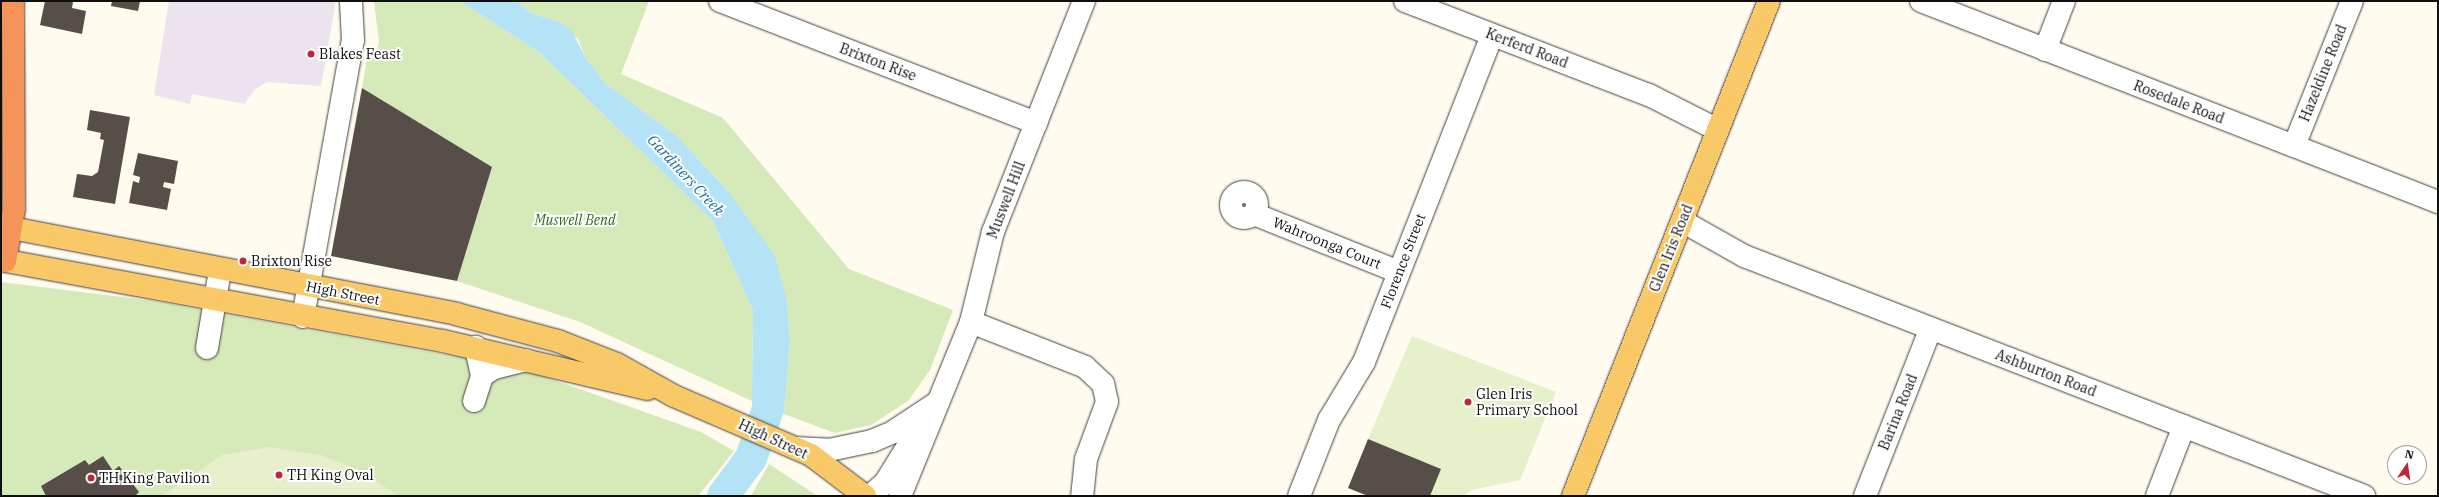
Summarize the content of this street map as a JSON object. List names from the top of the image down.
{
  "streets": {
    "main road": ["Glen Iris Road", "High Street"],
    "street": [
      "Kerferd Road",
      "Brixton Rise",
      "Hazeldine Road",
      "Rosedale Road",
      "Muswell Hill",
      "Wahroonga Court",
      "Florence Street",
      "Ashburton Road",
      "Barina Road"
    ]
  },
  "crossings": [
    ["Kerferd Road", "Glen Iris Road"],
    ["Kerferd Road", "Florence Street"],
    ["Brixton Rise", "Muswell Hill"],
    ["Hazeldine Road", "Rosedale Road"],
    ["Wahroonga Court", "Florence Street"],
    ["Glen Iris Road", "Ashburton Road"],
    ["Ashburton Road", "Barina Road"]
  ],
  "water": ["Gardiners Creek"],
  "parks": ["Muswell Bend"],
  "places": [
    "Blakes Feast",
    "Brixton Rise",
    "Glen Iris Primary School",
    "TH King Oval",
    "TH King Pavilion"
  ],
  "north": "top"
}
